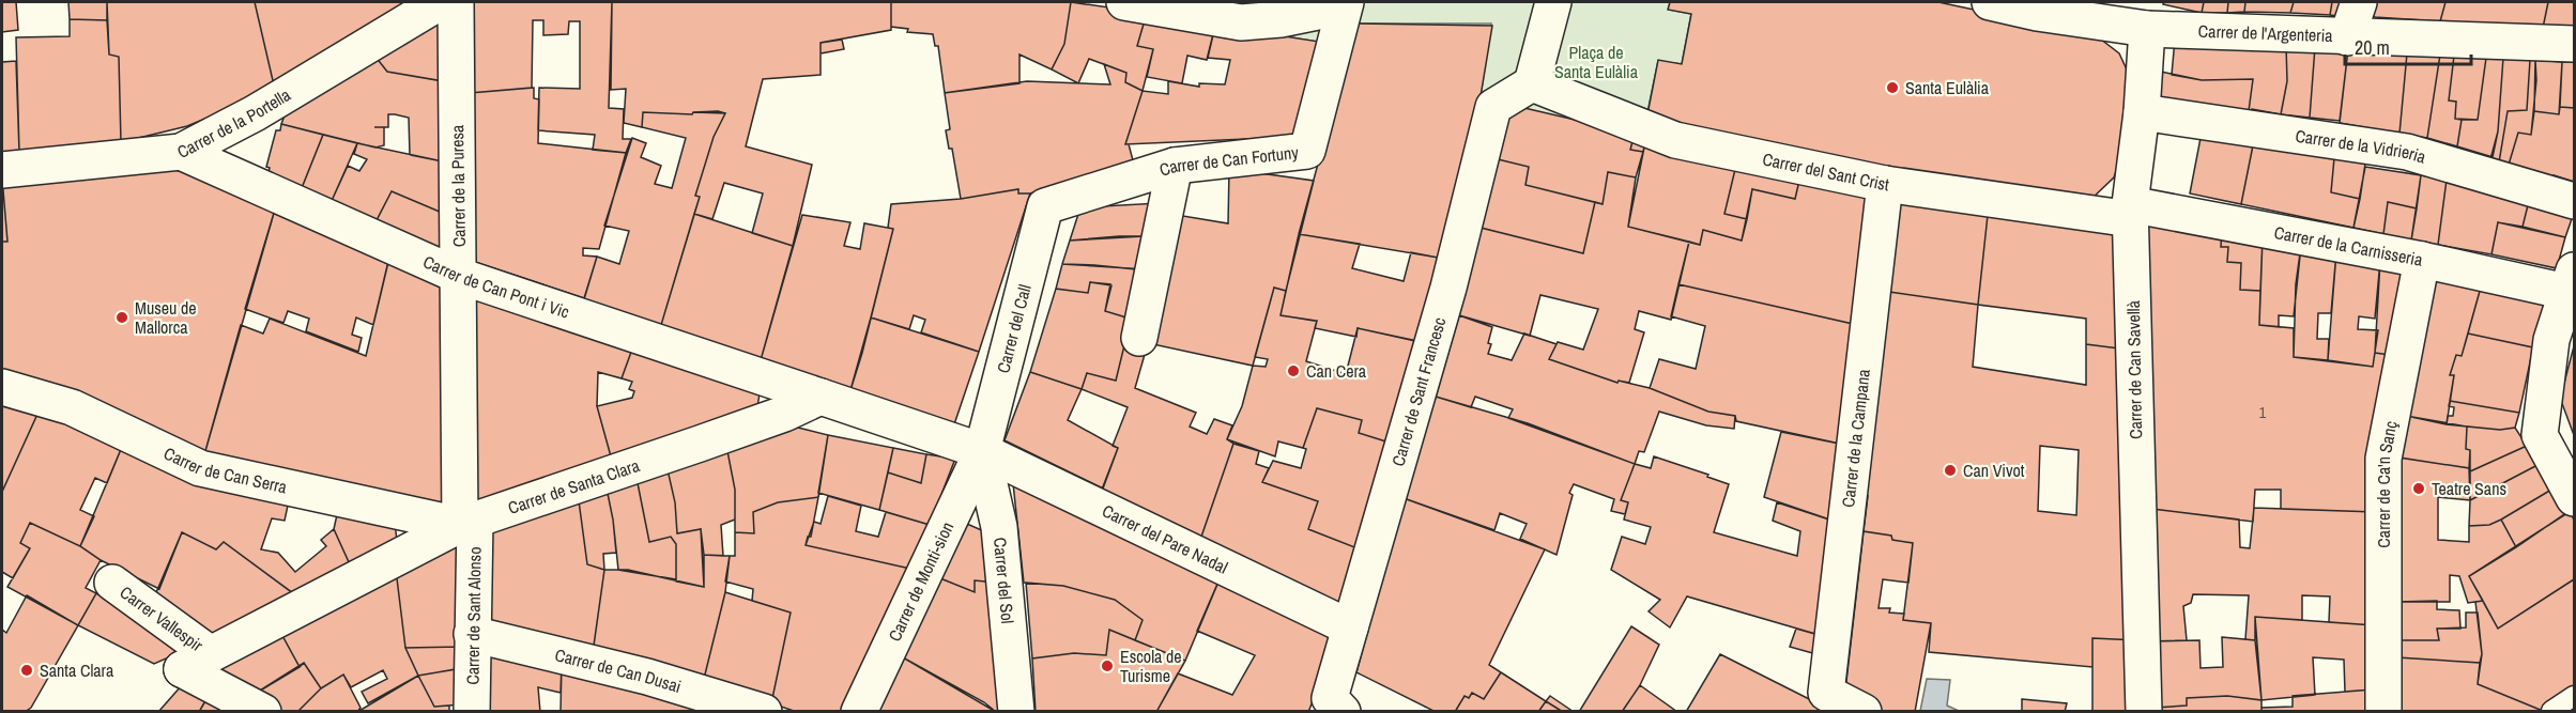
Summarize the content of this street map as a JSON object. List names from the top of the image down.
{
  "streets": {
    "street": [
      "Carrer de l'Argenteria",
      "Carrer de la Portella",
      "Carrer de la Vidrieria",
      "Carrer de Can Fortuny",
      "Carrer del Sant Crist",
      "Carrer de la Puresa",
      "Carrer de la Carnisseria",
      "Carrer de Can Pont i Vic",
      "Carrer del Call",
      "Carrer de Can Savellà",
      "Carrer de Sant Francesc",
      "Carrer de la Campana",
      "Carrer de Can Serra",
      "Carrer de Ca'n Sanç",
      "Carrer de Santa Clara",
      "Carrer del Pare Nadal",
      "Carrer del Sol",
      "Carrer de Monti-sion",
      "Carrer de Sant Alonso",
      "Carrer Vallespir",
      "Carrer de Can Dusai"
    ]
  },
  "crossings": [
    ["Carrer de l'Argenteria", "Carrer de Can Savellà"],
    ["Carrer de la Portella", "Carrer de Can Pont i Vic"],
    ["Carrer de la Vidrieria", "Carrer de Can Savellà"],
    ["Carrer de Can Fortuny", "Carrer del Call"],
    ["Carrer del Sant Crist", "Carrer de la Carnisseria"],
    ["Carrer del Sant Crist", "Carrer de Can Savellà"],
    ["Carrer del Sant Crist", "Carrer de Sant Francesc"],
    ["Carrer del Sant Crist", "Carrer de la Campana"],
    ["Carrer de la Puresa", "Carrer de Can Pont i Vic"],
    ["Carrer de la Puresa", "Carrer de Can Serra"],
    ["Carrer de la Puresa", "Carrer de Santa Clara"],
    ["Carrer de la Puresa", "Carrer de Sant Alonso"],
    ["Carrer de la Carnisseria", "Carrer de Can Savellà"],
    ["Carrer de la Carnisseria", "Carrer de Ca'n Sanç"],
    ["Carrer de Can Pont i Vic", "Carrer de Santa Clara"],
    ["Carrer del Call", "Carrer del Pare Nadal"],
    ["Carrer del Call", "Carrer del Sol"],
    ["Carrer del Call", "Carrer de Monti-sion"],
    ["Carrer de Sant Francesc", "Carrer del Pare Nadal"],
    ["Carrer de Can Serra", "Carrer de Santa Clara"],
    ["Carrer de Can Serra", "Carrer de Sant Alonso"],
    ["Carrer de Santa Clara", "Carrer de Sant Alonso"],
    ["Carrer de Santa Clara", "Carrer Vallespir"],
    ["Carrer del Pare Nadal", "Carrer del Sol"],
    ["Carrer del Pare Nadal", "Carrer de Monti-sion"],
    ["Carrer del Sol", "Carrer de Monti-sion"],
    ["Carrer de Sant Alonso", "Carrer de Can Dusai"]
  ],
  "parks": ["Plaça de Santa Eulàlia"],
  "places": [
    "Santa Eulàlia",
    "Museu de Mallorca",
    "Can Cera",
    "Can Vivot",
    "Teatre Sans",
    "Escola de Turisme",
    "Santa Clara"
  ],
  "house_numbers": ["1"],
  "scale_bar": "20 m"
}
